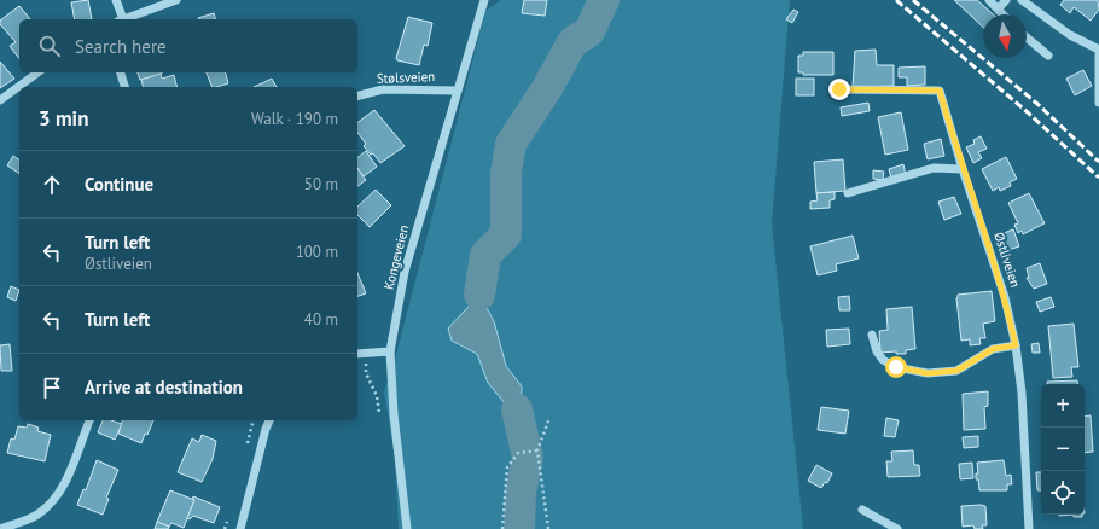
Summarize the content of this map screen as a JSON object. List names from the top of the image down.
{
  "streets": {
    "street": ["Stølsveien", "Kongeveien", "Østliveien"]
  },
  "crossings": [
    ["Stølsveien", "Kongeveien"]
  ],
  "north": "bottom",
  "page": {
    "search": "Search here",
    "heading": ["3 min", "Walk · 190 m"],
    "list": [
      ["Continue", "50 m"],
      ["Turn left", "Østliveien", "100 m"],
      ["Turn left", "40 m"],
      "Arrive at destination"
    ],
    "map_buttons": ["+", "−"]
  }
}
